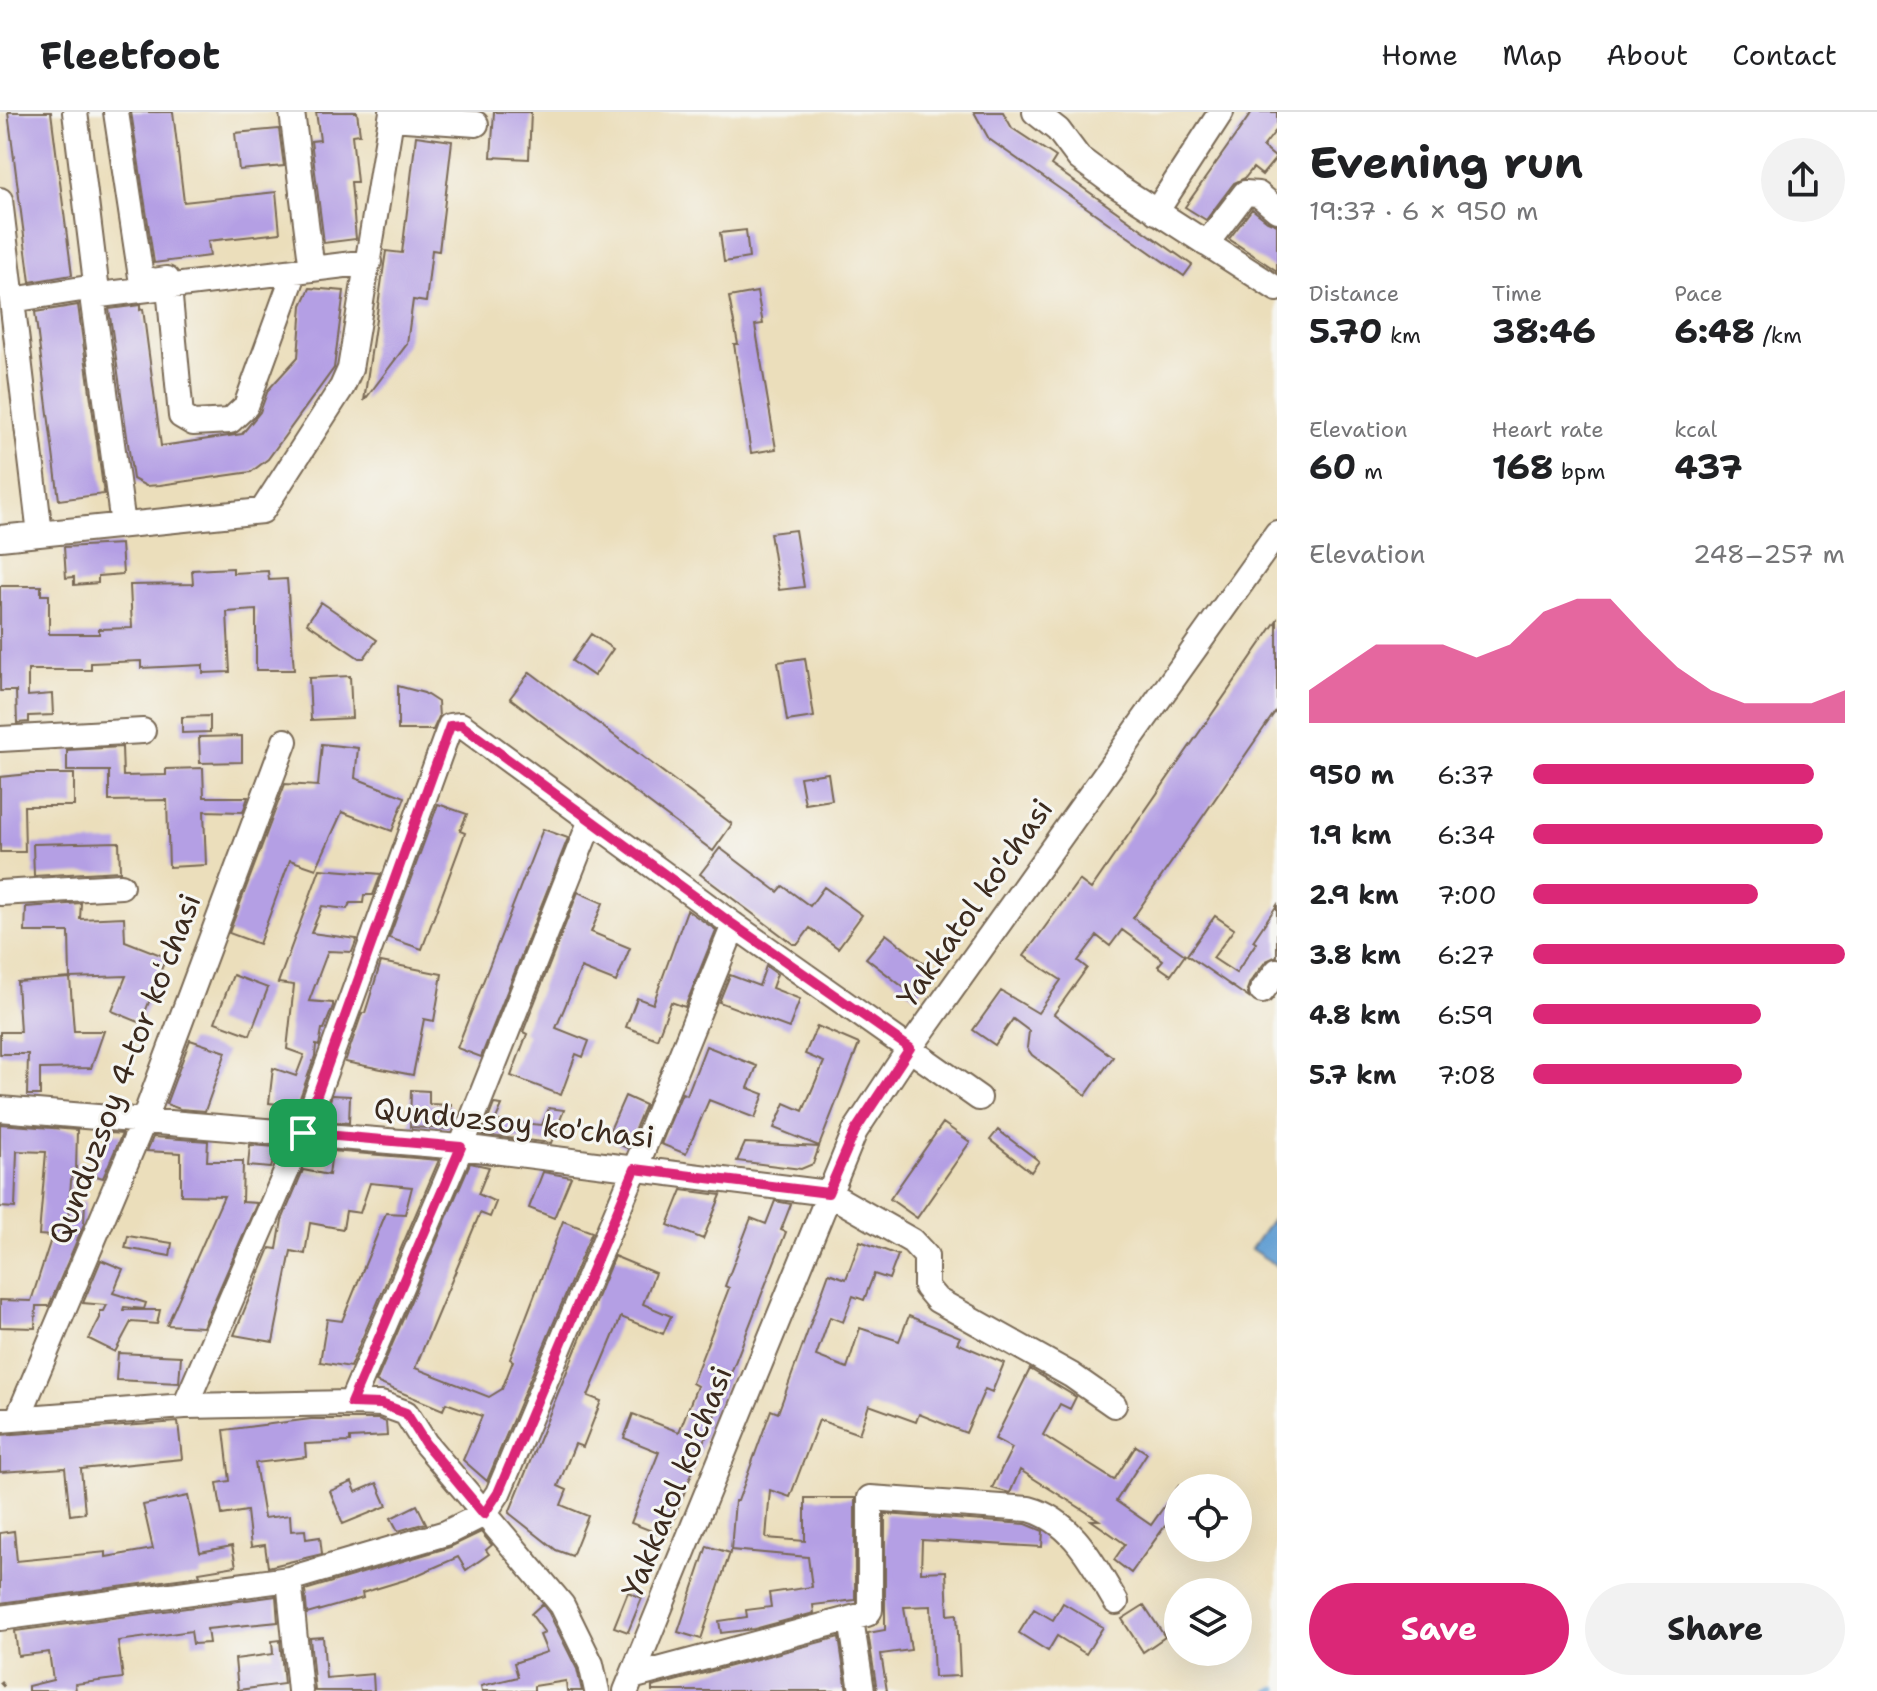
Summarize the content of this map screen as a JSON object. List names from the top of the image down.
{
  "streets": {
    "street": ["Yakkatol ko'chasi", "Qunduzsoy 4-tor koʻchasi", "Qunduzsoy ko'chasi"]
  },
  "crossings": [
    ["Yakkatol ko'chasi", "Qunduzsoy ko'chasi"],
    ["Qunduzsoy 4-tor koʻchasi", "Qunduzsoy ko'chasi"]
  ],
  "page": {
    "header": "Fleetfoot",
    "nav": [
      "Home",
      "Map",
      "About",
      "Contact"
    ],
    "heading": ["Evening run", "19:37 · 6 × 950 m"],
    "stats": [
      ["Distance", "5.70 km"],
      ["Time", "38:46"],
      ["Pace", "6:48 /km"],
      ["Elevation", "60 m"],
      ["Heart rate", "168 bpm"],
      ["kcal", "437"]
    ],
    "chart": ["Elevation", "248–257 m"],
    "list": [
      {
        "name": "950 m",
        "note": "6:37"
      },
      {
        "name": "1.9 km",
        "note": "6:34"
      },
      {
        "name": "2.9 km",
        "note": "7:00"
      },
      {
        "name": "3.8 km",
        "note": "6:27"
      },
      {
        "name": "4.8 km",
        "note": "6:59"
      },
      {
        "name": "5.7 km",
        "note": "7:08"
      }
    ],
    "buttons": ["Save", "Share"]
  }
}
